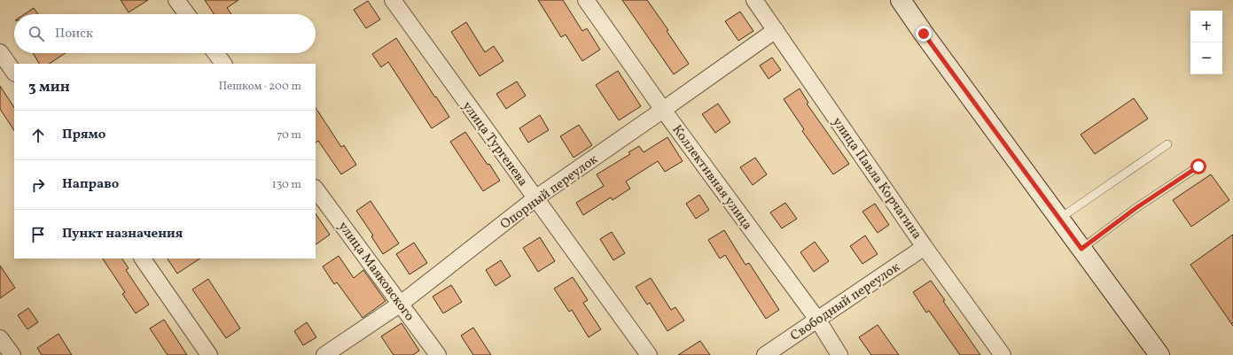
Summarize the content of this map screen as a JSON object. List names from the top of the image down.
{
  "streets": {
    "street": [
      "улица Тургенева",
      "Коллективная улица",
      "улица Павла Корчагина",
      "Опорный переулок",
      "улица Маяковского",
      "Свободный переулок"
    ]
  },
  "crossings": [
    ["улица Тургенева", "Опорный переулок"],
    ["Коллективная улица", "Опорный переулок"],
    ["Коллективная улица", "Свободный переулок"],
    ["улица Павла Корчагина", "Опорный переулок"],
    ["улица Павла Корчагина", "Свободный переулок"],
    ["Опорный переулок", "улица Маяковского"]
  ],
  "page": {
    "map_buttons": ["+", "−"],
    "search": "Поиск",
    "heading": ["3 мин", "Пешком · 200 m"],
    "list": [
      ["Прямо", "70 m"],
      ["Направо", "130 m"],
      "Пункт назначения"
    ]
  }
}
